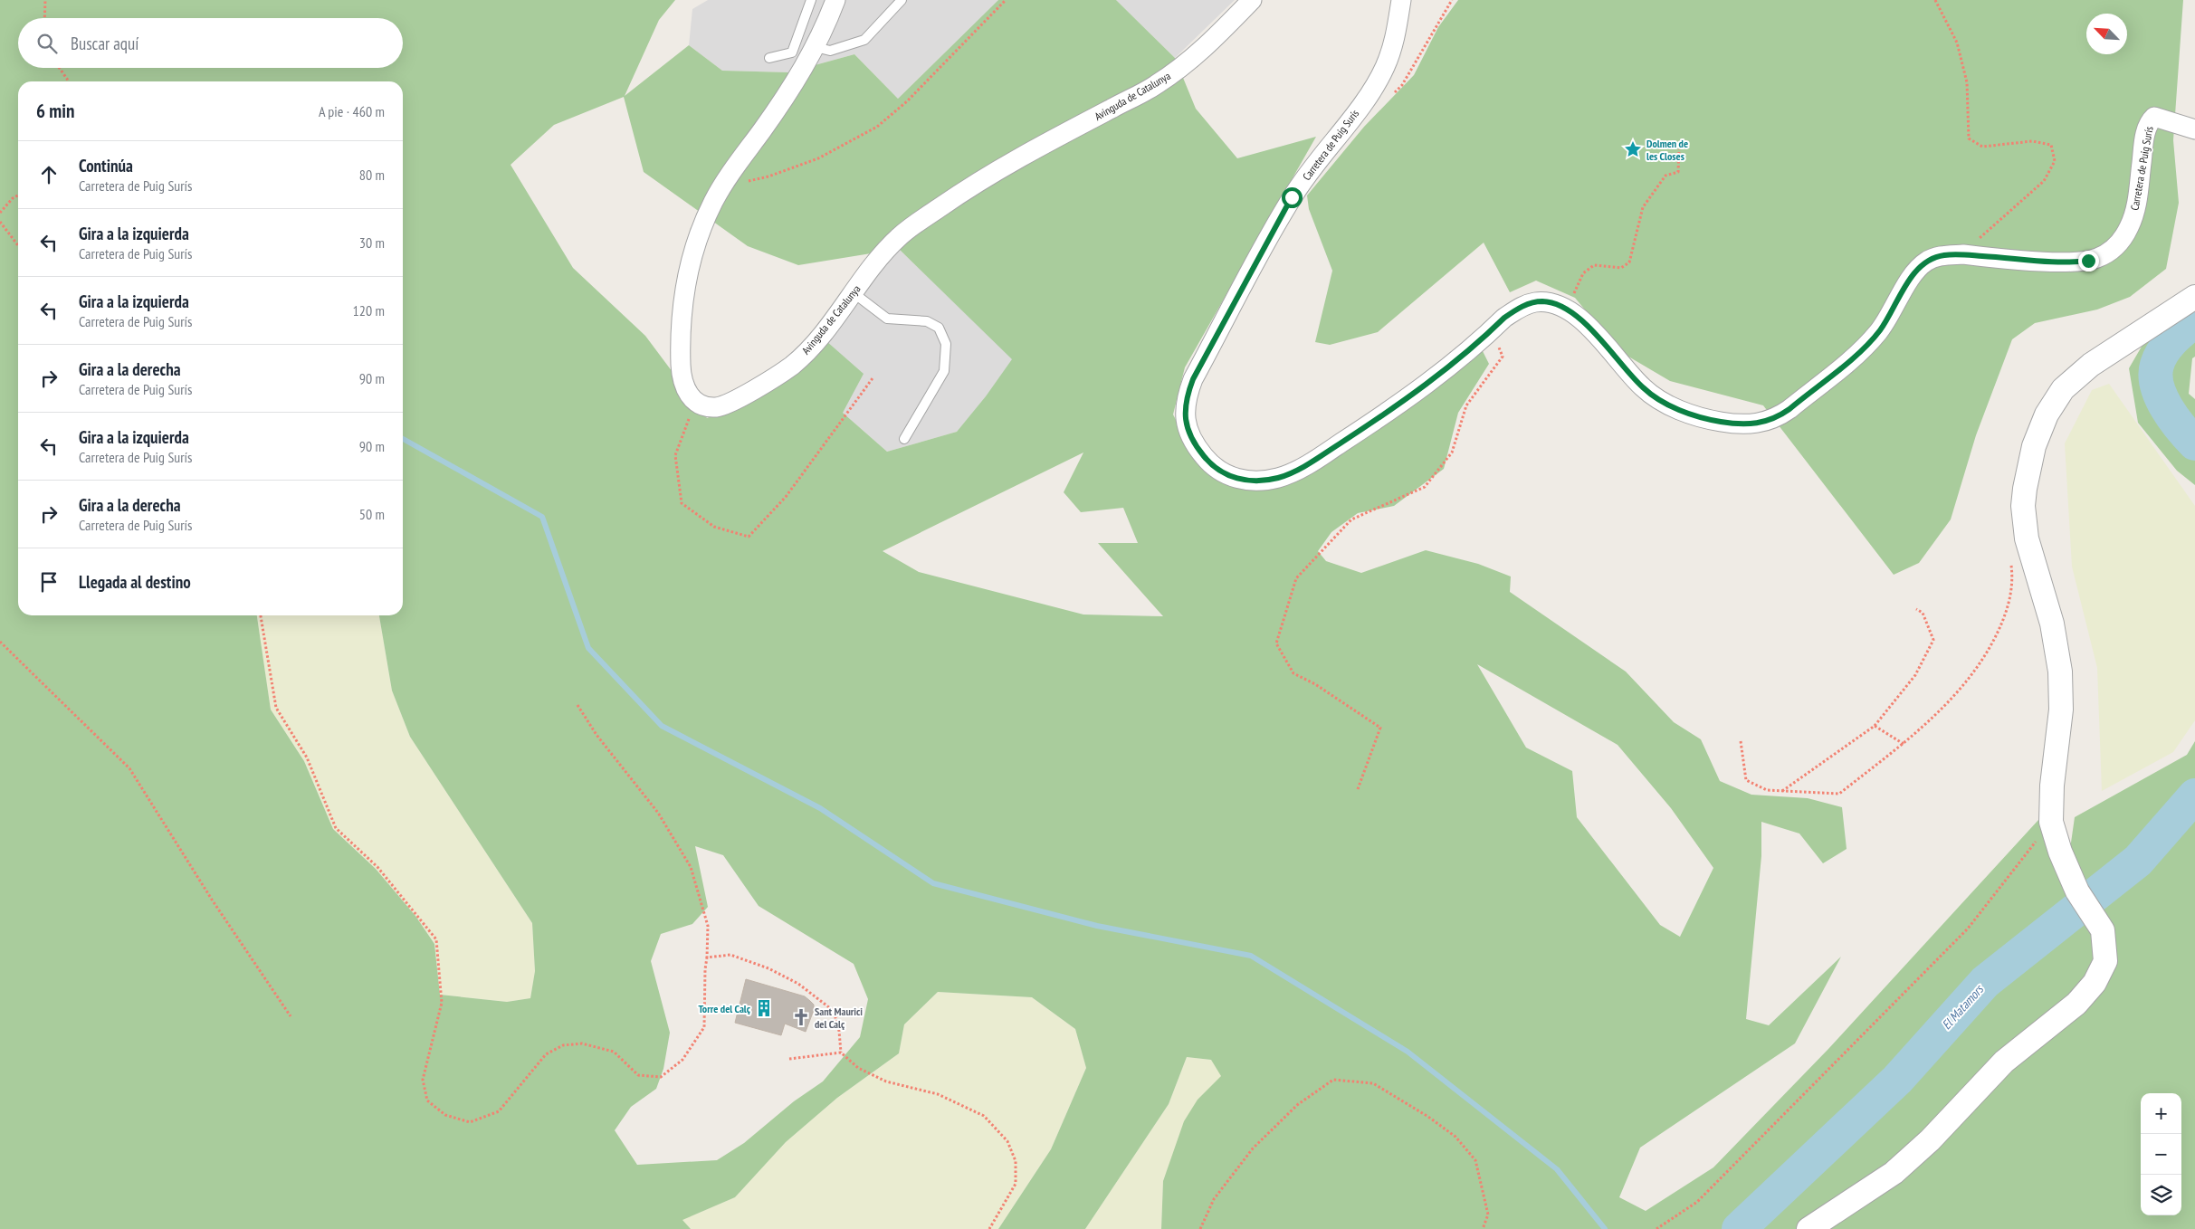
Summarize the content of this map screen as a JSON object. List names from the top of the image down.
{
  "streets": {
    "street": ["Avinguda de Catalunya", "Carretera de Puig Surís"]
  },
  "water": ["El Matamors"],
  "places": {
    "place": ["Dolmen de les Closes"],
    "building": ["Torre del Calç"],
    "church": ["Sant Maurici del Calç"]
  },
  "north": "top left",
  "page": {
    "search": "Buscar aquí",
    "heading": ["6 min", "A pie · 460 m"],
    "list": [
      ["Continúa", "Carretera de Puig Surís", "80 m"],
      ["Gira a la izquierda", "Carretera de Puig Surís", "30 m"],
      ["Gira a la izquierda", "Carretera de Puig Surís", "120 m"],
      ["Gira a la derecha", "Carretera de Puig Surís", "90 m"],
      ["Gira a la izquierda", "Carretera de Puig Surís", "90 m"],
      ["Gira a la derecha", "Carretera de Puig Surís", "50 m"],
      "Llegada al destino"
    ],
    "map_buttons": ["+", "−"]
  }
}
